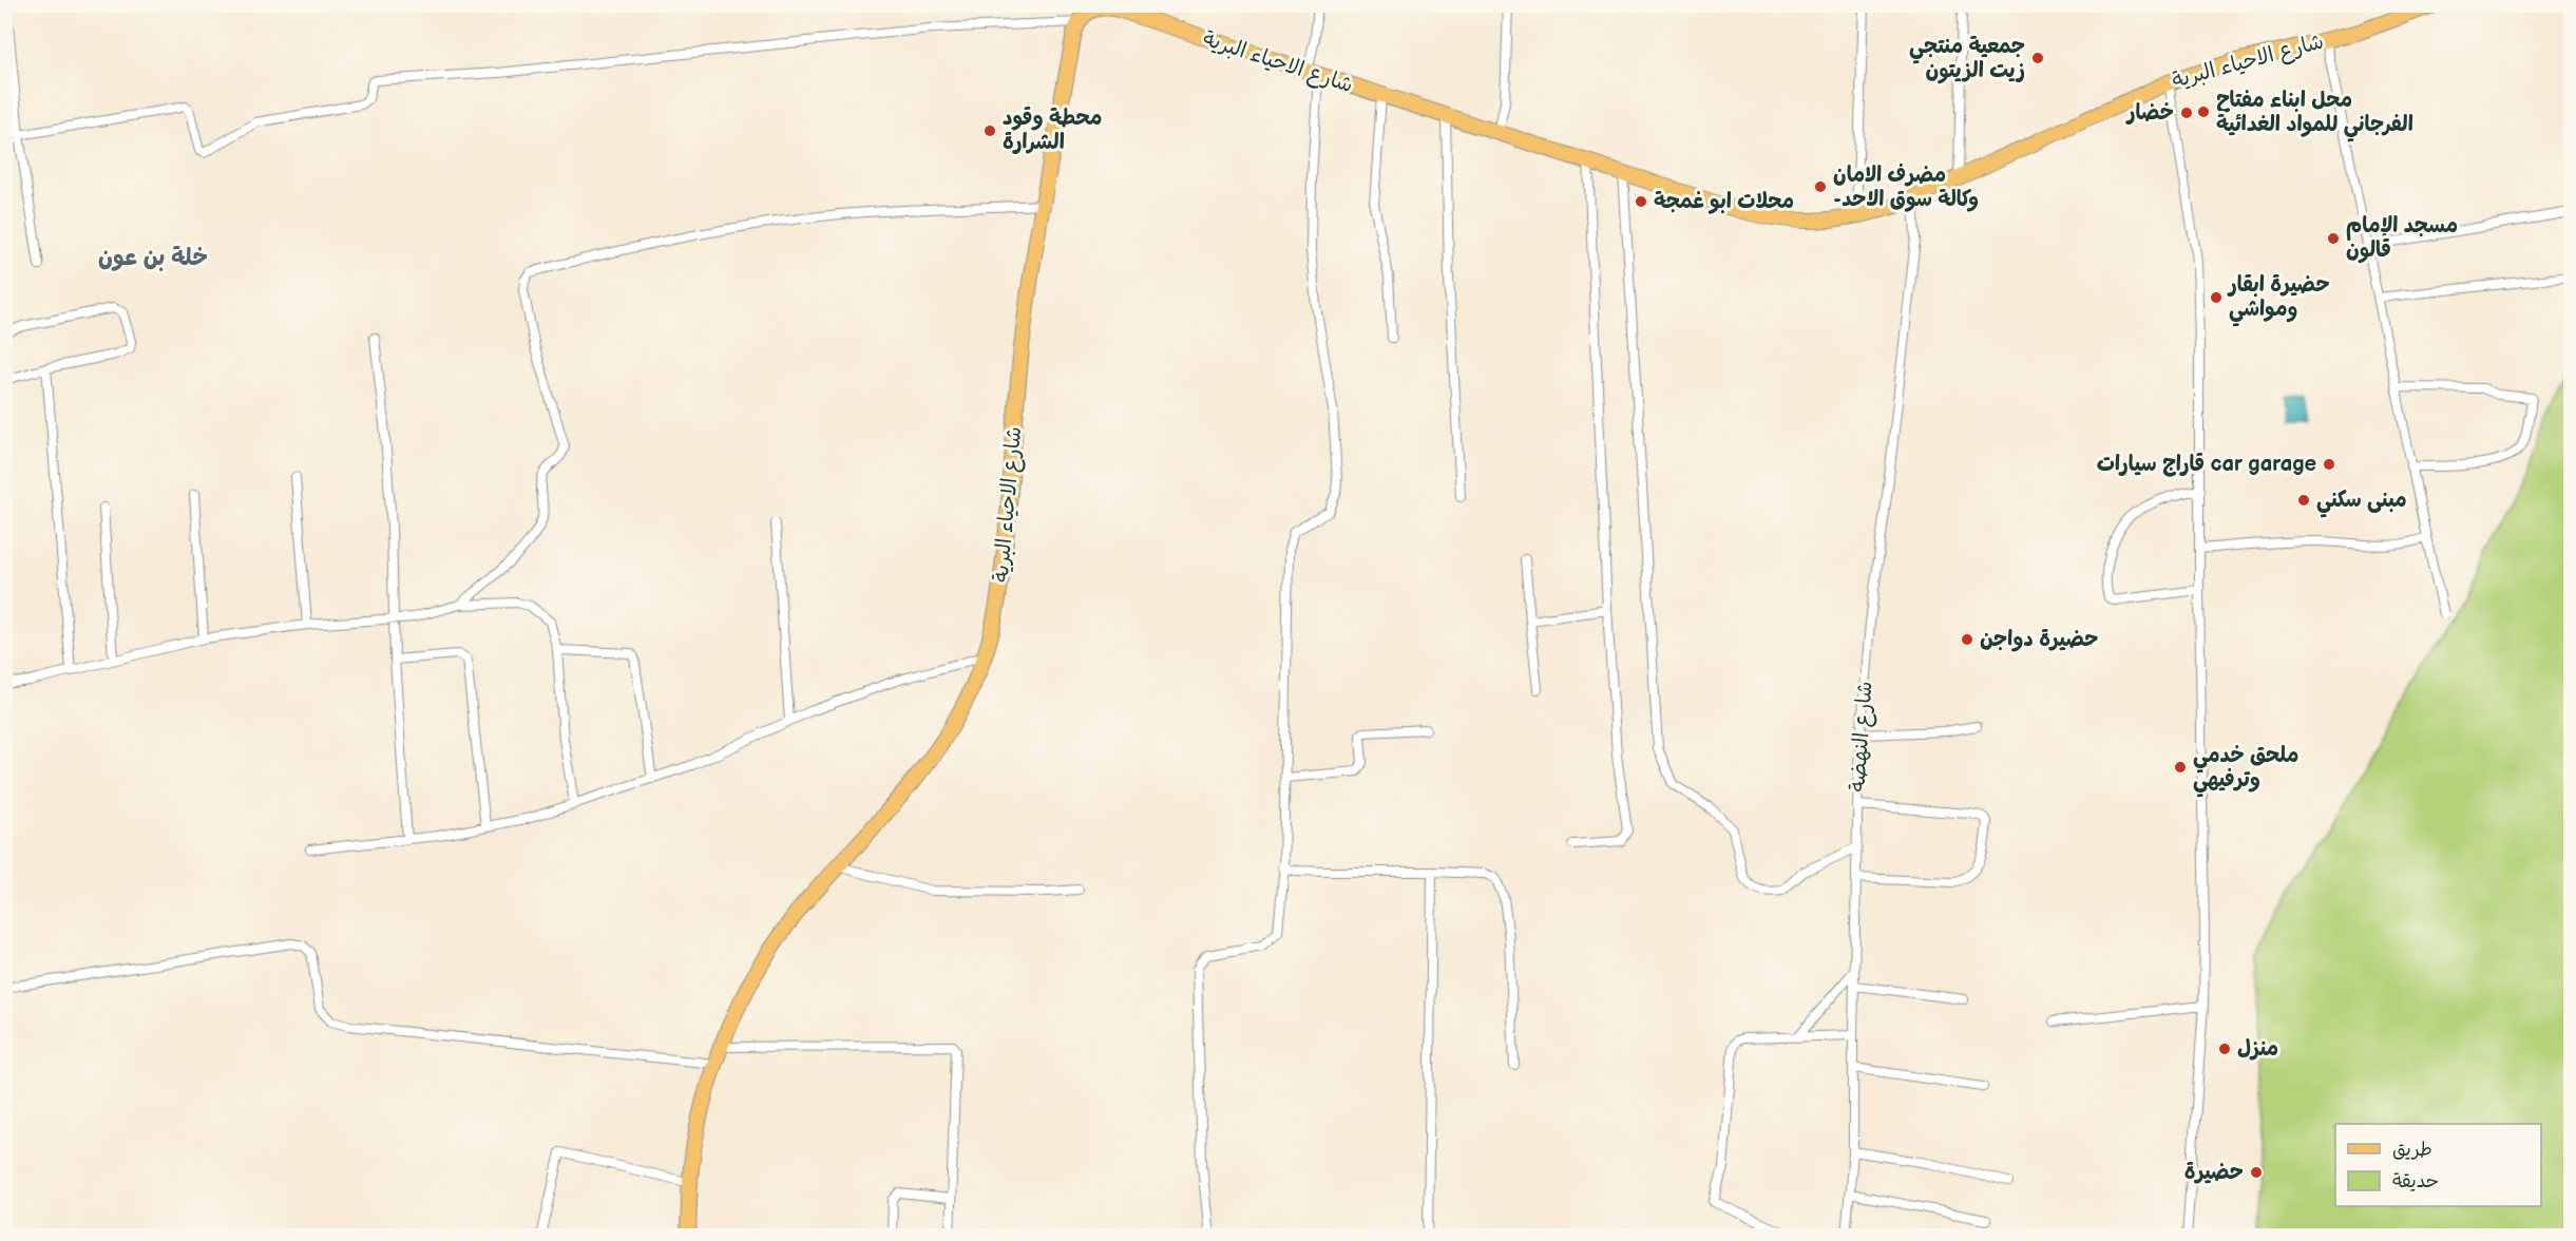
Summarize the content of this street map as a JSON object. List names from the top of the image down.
{
  "streets": {
    "main road": ["شارع الاحياء البرية"],
    "street": ["شارع النهضة"]
  },
  "crossings": [
    ["شارع الاحياء البرية", "شارع النهضة"]
  ],
  "districts": ["خلة بن عون"],
  "places": [
    "جمعية منتجي زيت الزيتون",
    "محل ابناء مفتاح الفرجاني للمواد الغدائية",
    "خضار",
    "محطة وقود الشرارة",
    "مضرف الامان -وكالة سوق الاحد",
    "محلات ابو غمجة",
    "مسجد الإمام قالون",
    "حضيرة ابقار ومواشي",
    "قاراج سيارات car garage",
    "مبنى سكني",
    "حضيرة دواجن",
    "ملحق خدمي وترفيهي",
    "منزل",
    "حضيرة"
  ],
  "legend": ["طريق", "حديقة"]
}
